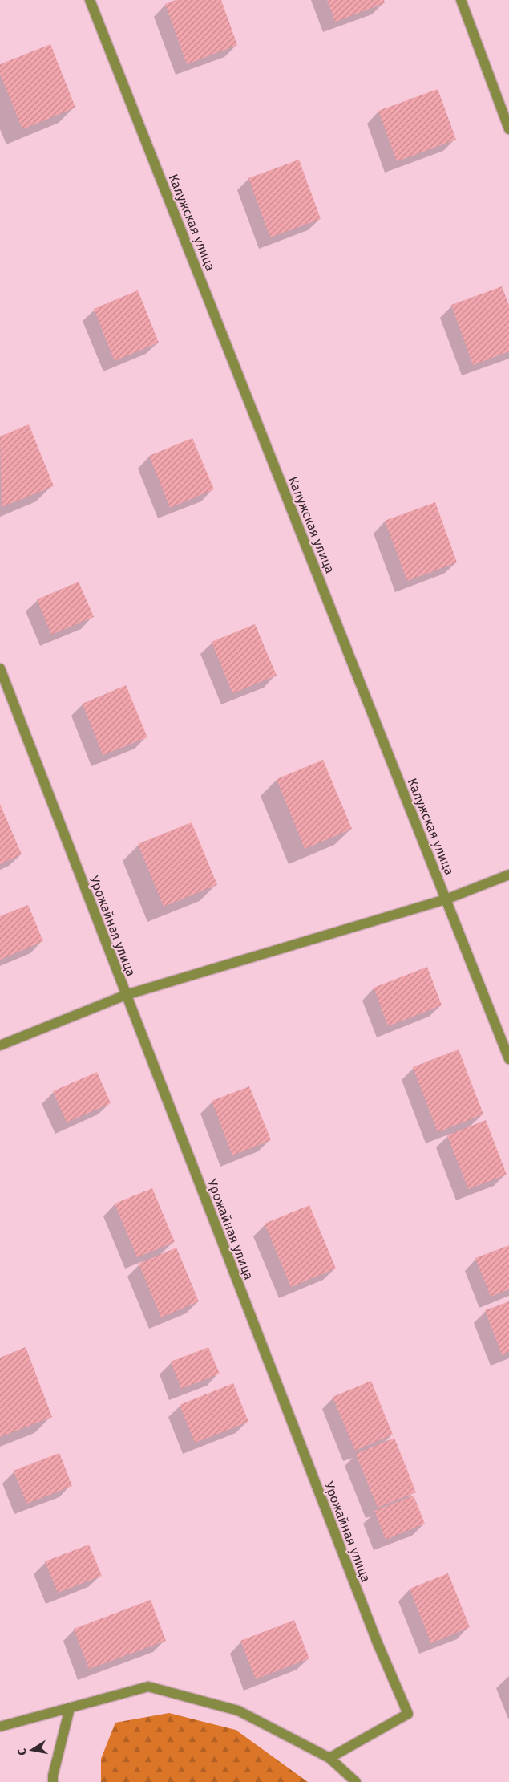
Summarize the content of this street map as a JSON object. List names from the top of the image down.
{
  "streets": {
    "street": ["Калужская улица", "Урожайная улица"]
  },
  "north": "left"
}
